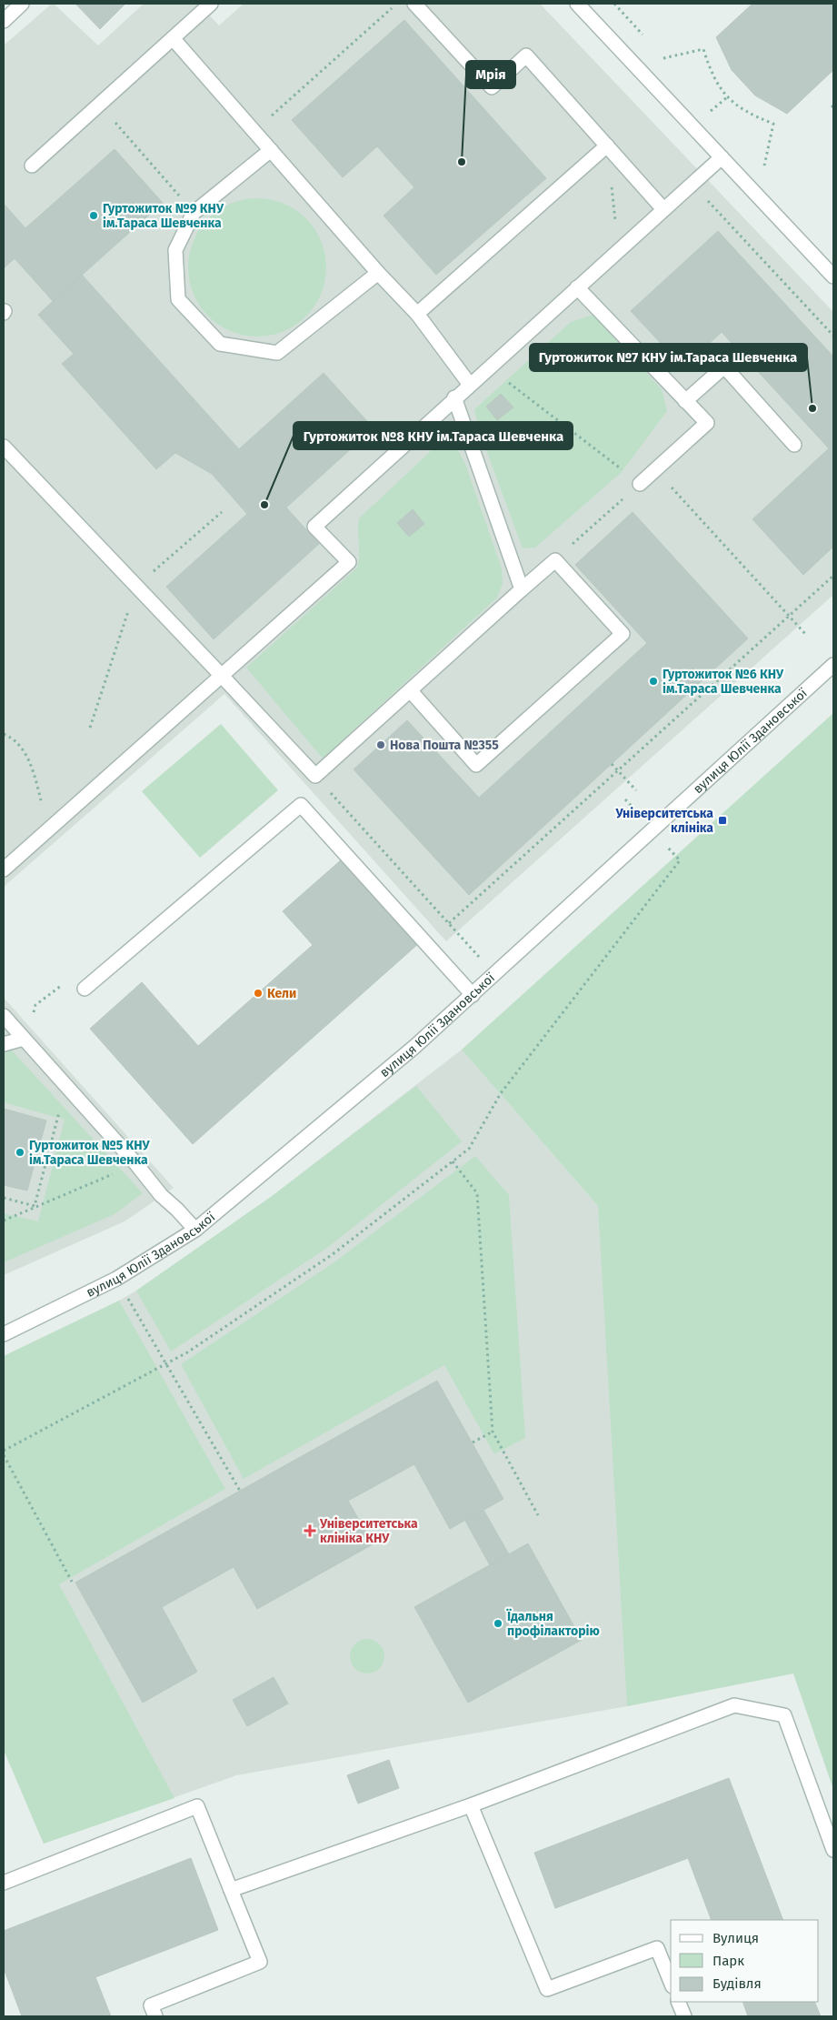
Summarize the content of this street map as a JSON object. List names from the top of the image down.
{
  "streets": {
    "street": ["вулиця Юлії Здановської"]
  },
  "places": {
    "other": [
      "Мрія",
      "Гуртожиток №9 КНУ ім.Тараса Шевченка",
      "Гуртожиток №7 КНУ ім.Тараса Шевченка",
      "Гуртожиток №8 КНУ ім.Тараса Шевченка",
      "Гуртожиток №6 КНУ ім.Тараса Шевченка",
      "Нова Пошта №355",
      "Кели",
      "Гуртожиток №5 КНУ ім.Тараса Шевченка",
      "Їдальня профілакторію"
    ],
    "transit": ["Університетська клініка"],
    "health": ["Університетська клініка КНУ"]
  },
  "legend": ["Вулиця", "Парк", "Будівля"]
}
